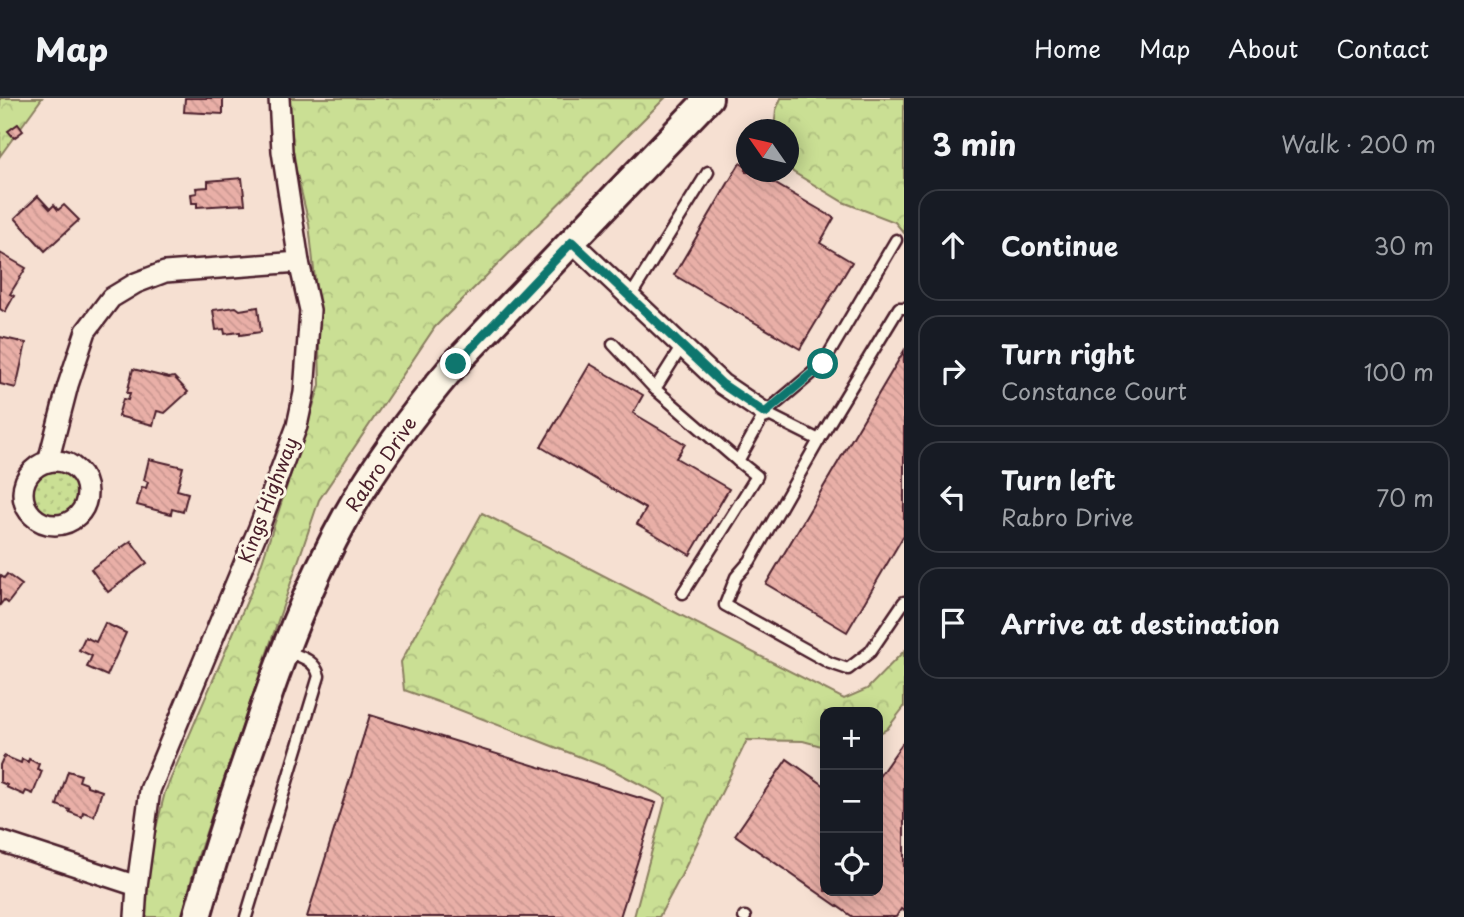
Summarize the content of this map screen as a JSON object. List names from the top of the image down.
{
  "streets": {
    "main road": ["Rabro Drive"],
    "street": ["Kings Highway"]
  },
  "north": "top left",
  "page": {
    "header": "Map",
    "nav": [
      "Home",
      "Map",
      "About",
      "Contact"
    ],
    "heading": ["3 min", "Walk · 200 m"],
    "list": [
      ["Continue", "30 m"],
      ["Turn right", "Constance Court", "100 m"],
      ["Turn left", "Rabro Drive", "70 m"],
      "Arrive at destination"
    ],
    "map_buttons": ["+", "−"]
  }
}
